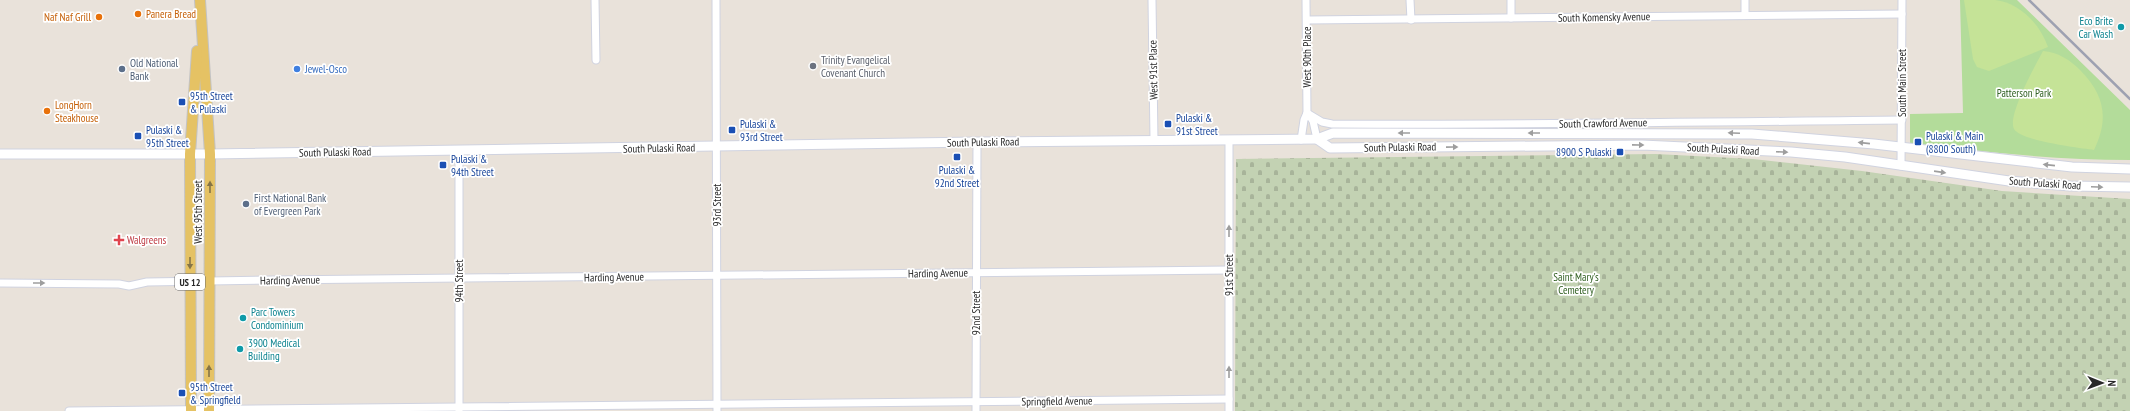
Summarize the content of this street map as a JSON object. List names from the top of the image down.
{
  "streets": {
    "main road": ["South Pulaski Road", "West 95th Street", "US 12"],
    "street": [
      "South Komensky Avenue",
      "West 90th Place",
      "West 91st Place",
      "South Main Street",
      "South Crawford Avenue",
      "93rd Street",
      "Harding Avenue",
      "91st Street",
      "94th Street",
      "92nd Street",
      "Springfield Avenue"
    ]
  },
  "crossings": [
    ["South Komensky Avenue", "West 90th Place"],
    ["South Komensky Avenue", "South Main Street"],
    ["West 90th Place", "South Crawford Avenue"],
    ["West 90th Place", "South Pulaski Road"],
    ["West 91st Place", "South Pulaski Road"],
    ["South Main Street", "South Crawford Avenue"],
    ["South Main Street", "South Pulaski Road"],
    ["South Pulaski Road", "93rd Street"],
    ["South Pulaski Road", "West 95th Street"],
    ["South Pulaski Road", "91st Street"],
    ["South Pulaski Road", "94th Street"],
    ["South Pulaski Road", "92nd Street"],
    ["93rd Street", "Harding Avenue"],
    ["93rd Street", "Springfield Avenue"],
    ["West 95th Street", "Harding Avenue"],
    ["West 95th Street", "Springfield Avenue"],
    ["Harding Avenue", "91st Street"],
    ["Harding Avenue", "94th Street"],
    ["Harding Avenue", "92nd Street"],
    ["91st Street", "Springfield Avenue"],
    ["94th Street", "Springfield Avenue"],
    ["92nd Street", "Springfield Avenue"]
  ],
  "one_way": ["91st Street"],
  "parks": ["Patterson Park", "Saint Mary's Cemetery"],
  "places": {
    "other": [
      "Panera Bread",
      "Naf Naf Grill",
      "Eco Brite Car Wash",
      "Trinity Evangelical Covenant Church",
      "Old National Bank",
      "Jewel-Osco",
      "LongHorn Steakhouse",
      "First National Bank of Evergreen Park",
      "Parc Towers Condominium",
      "3900 Medical Building"
    ],
    "transit": [
      "95th Street & Pulaski",
      "Pulaski & 91st Street",
      "Pulaski & 93rd Street",
      "Pulaski & 95th Street",
      "Pulaski & Main (8800 South)",
      "8900 S Pulaski",
      "Pulaski & 92nd Street",
      "Pulaski & 94th Street",
      "95th Street & Springfield"
    ],
    "health": ["Walgreens"]
  },
  "north": "right"
}
